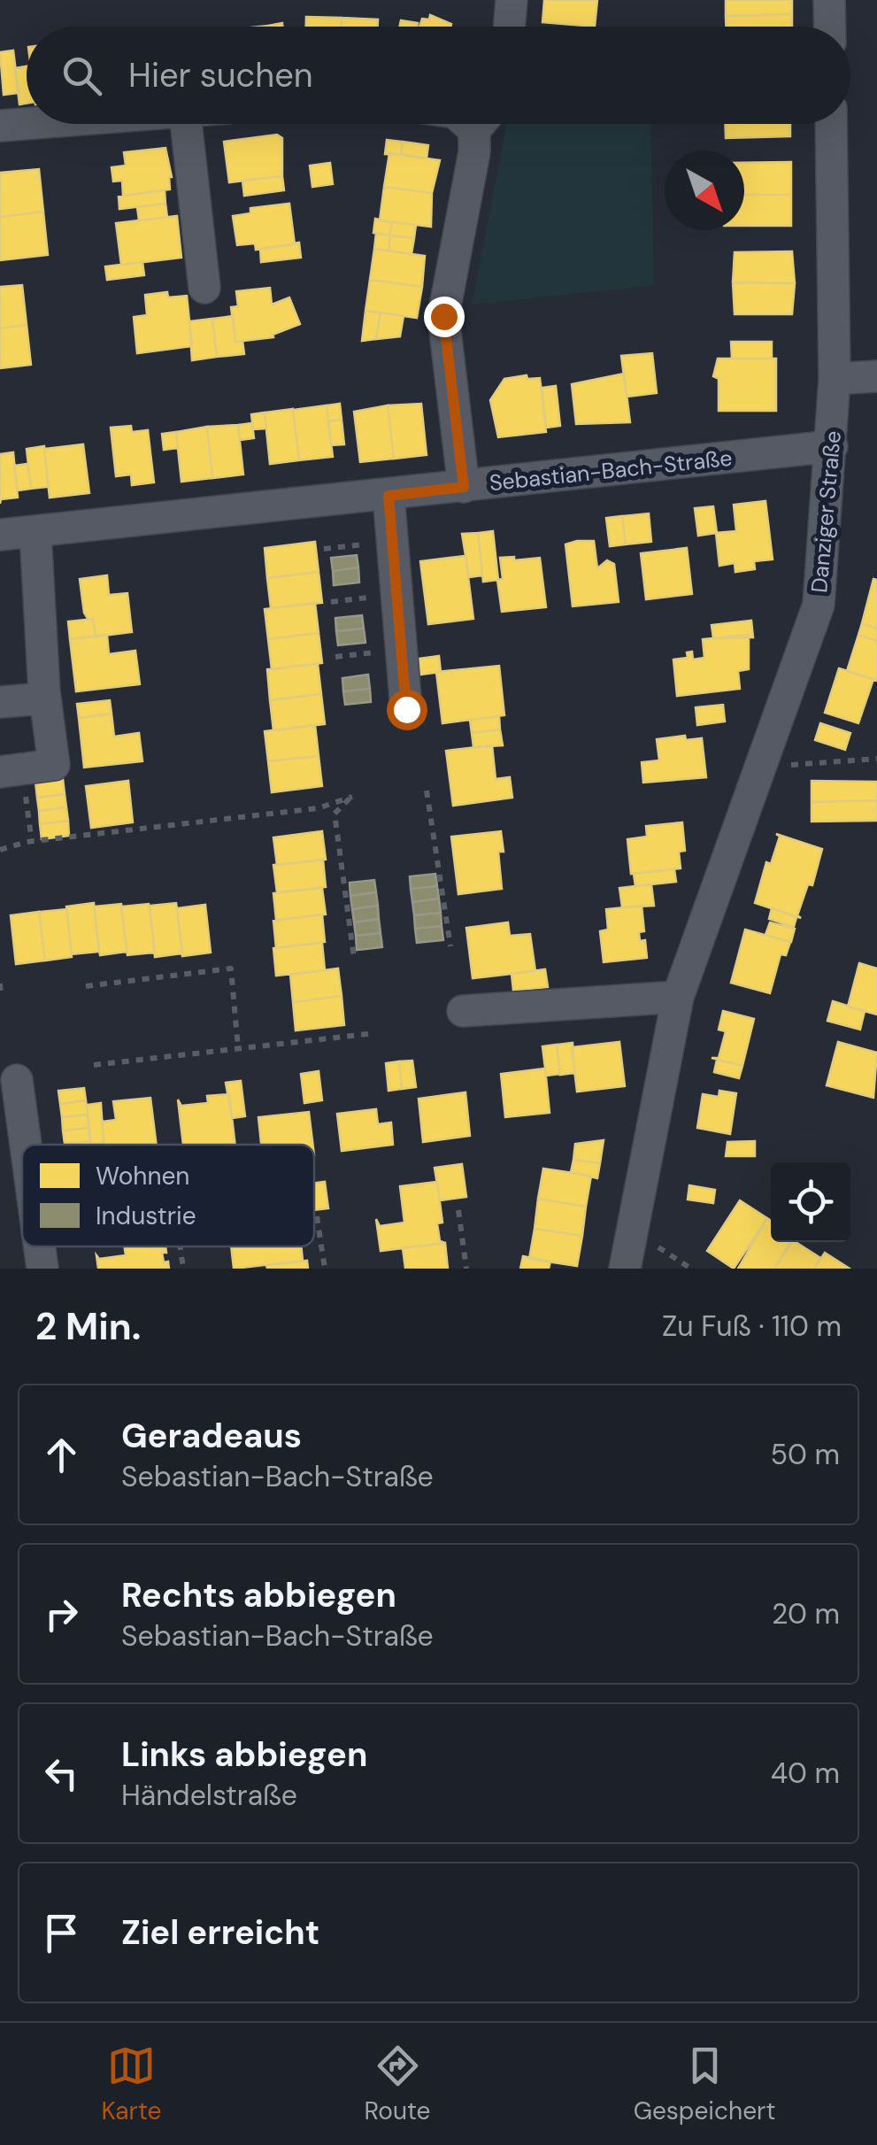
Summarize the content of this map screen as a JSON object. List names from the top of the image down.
{
  "streets": {
    "street": ["Sebastian-Bach-Straße", "Danziger Straße"]
  },
  "crossings": [
    ["Sebastian-Bach-Straße", "Danziger Straße"]
  ],
  "legend": ["Wohnen", "Industrie"],
  "north": "bottom right",
  "page": {
    "search": "Hier suchen",
    "heading": ["2 Min.", "Zu Fuß · 110 m"],
    "list": [
      ["Geradeaus", "Sebastian-Bach-Straße", "50 m"],
      ["Rechts abbiegen", "Sebastian-Bach-Straße", "20 m"],
      ["Links abbiegen", "Händelstraße", "40 m"],
      "Ziel erreicht"
    ],
    "nav": ["Karte", "Route", "Gespeichert"]
  }
}
